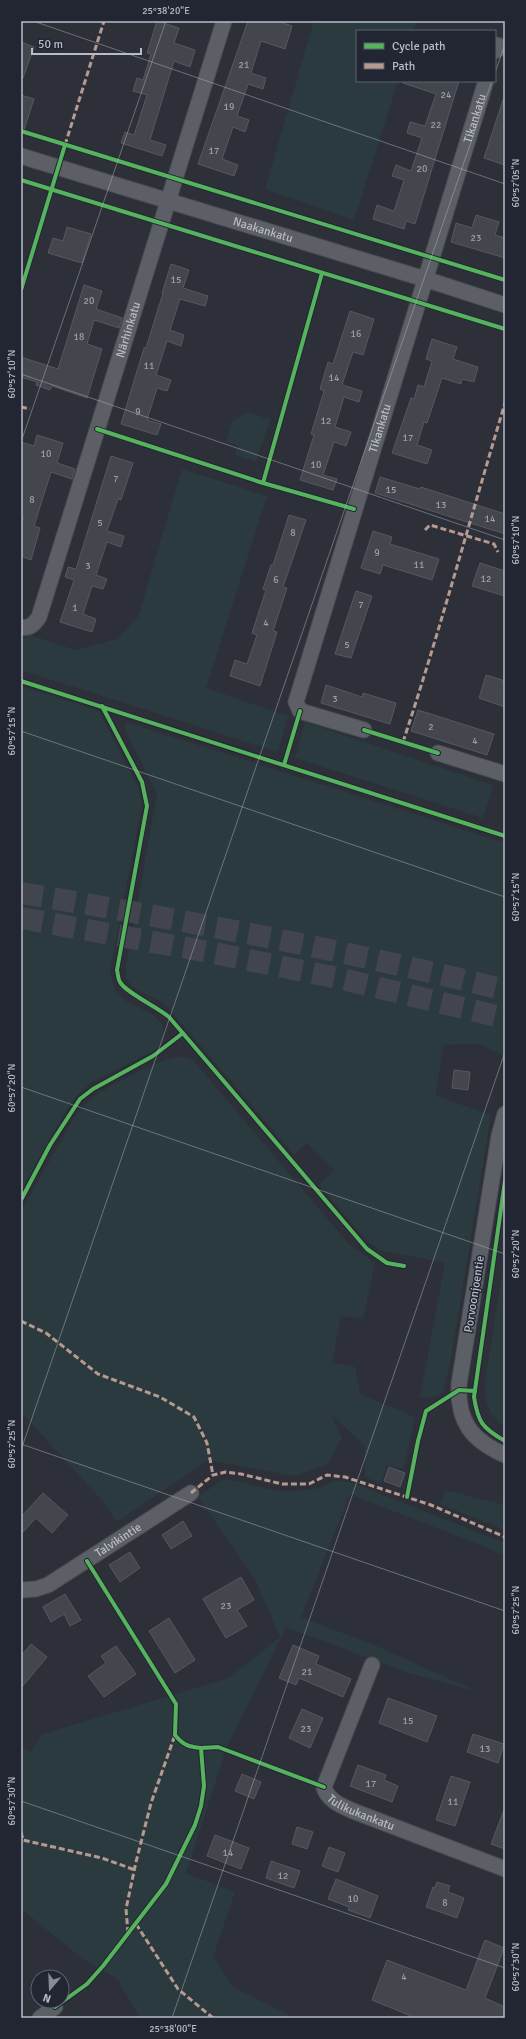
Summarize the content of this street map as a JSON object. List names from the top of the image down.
{
  "streets": {
    "street": [
      "Tikankatu",
      "Naakankatu",
      "Närhinkatu",
      "Porvoonjoentie",
      "Talvikintie",
      "Tulikukankatu"
    ]
  },
  "crossings": [
    ["Tikankatu", "Naakankatu"],
    ["Naakankatu", "Närhinkatu"]
  ],
  "house_numbers": [
    "21",
    "24",
    "19",
    "22",
    "17",
    "20",
    "23",
    "15",
    "20",
    "16",
    "18",
    "11",
    "14",
    "9",
    "12",
    "17",
    "10",
    "10",
    "7",
    "15",
    "8",
    "13",
    "14",
    "5",
    "8",
    "9",
    "11",
    "3",
    "12",
    "6",
    "7",
    "1",
    "4",
    "5",
    "3",
    "2",
    "4",
    "23",
    "21",
    "15",
    "23",
    "13",
    "17",
    "11",
    "14",
    "12",
    "10",
    "8",
    "4"
  ],
  "legend": ["Cycle path", "Path"],
  "scale_bar": "50 m",
  "north": "bottom",
  "coordinates": [
    "25°38'20\"E",
    "60°57'05\"N",
    "60°57'10\"N",
    "60°57'15\"N",
    "60°57'20\"N",
    "60°57'25\"N",
    "60°57'30\"N",
    "25°38'00\"E"
  ]
}
